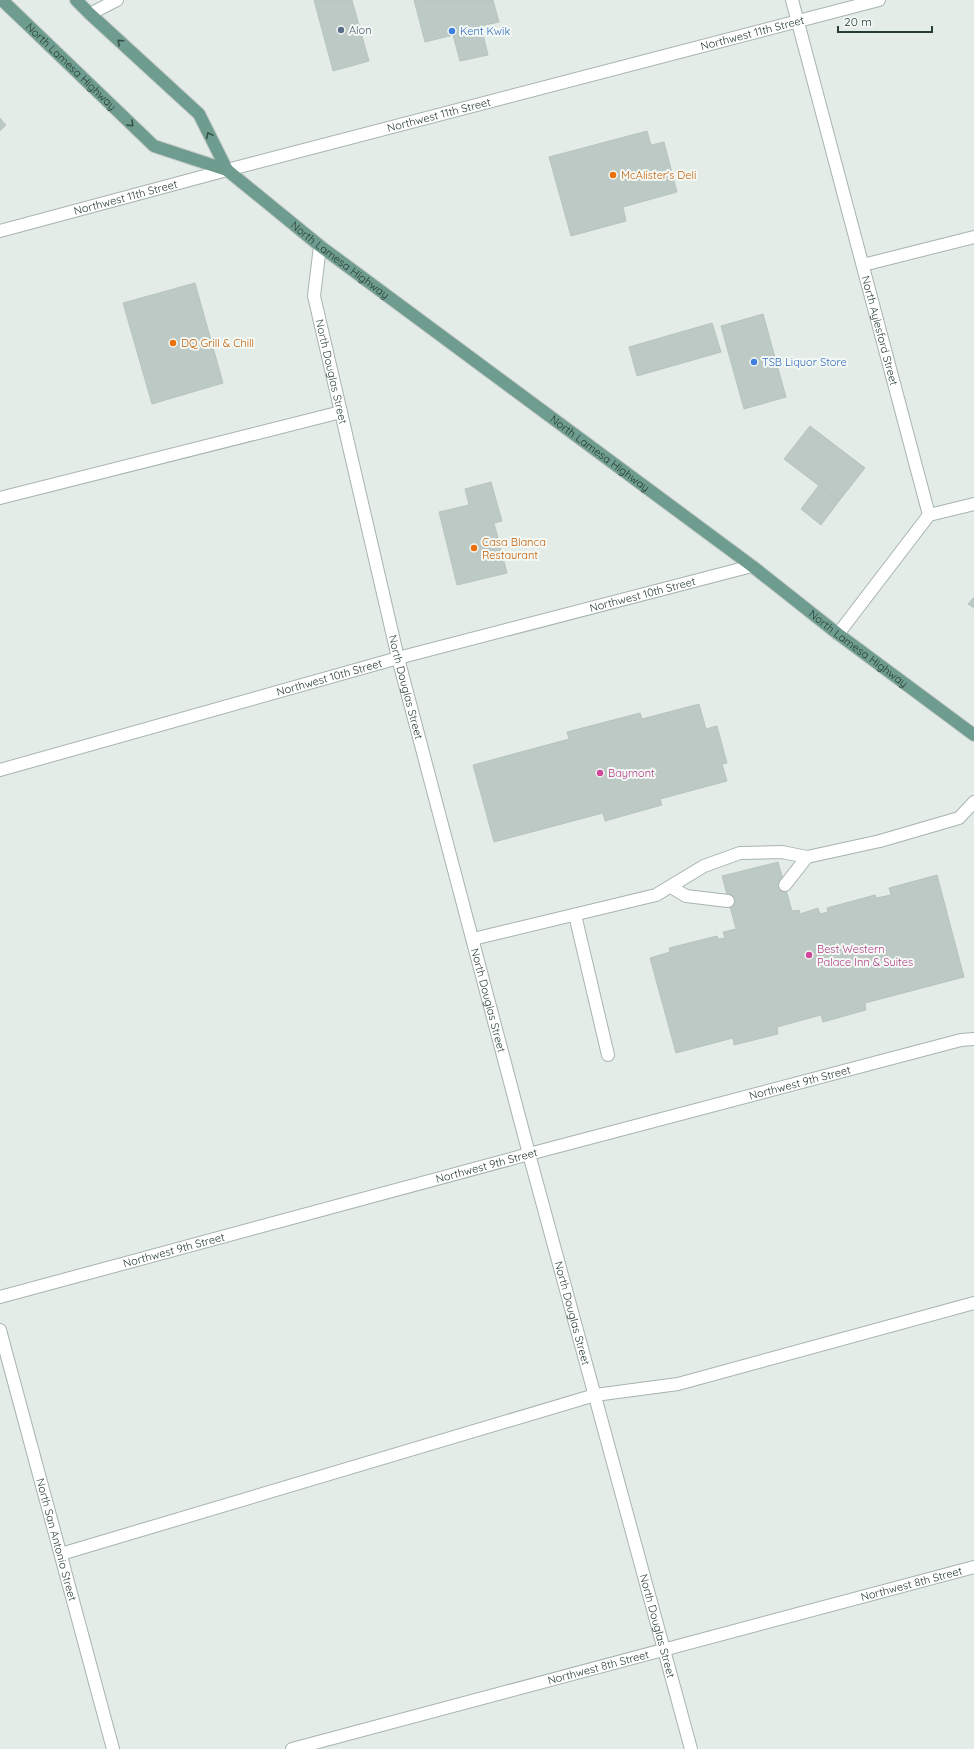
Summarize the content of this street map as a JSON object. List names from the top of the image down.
{
  "streets": {
    "main road": ["North Lamesa Highway"],
    "street": [
      "Northwest 11th Street",
      "North Aylesford Street",
      "North Douglas Street",
      "Northwest 10th Street",
      "Northwest 9th Street",
      "North San Antonio Street",
      "Northwest 8th Street"
    ]
  },
  "crossings": [
    ["Northwest 11th Street", "North Lamesa Highway"],
    ["Northwest 11th Street", "North Aylesford Street"],
    ["North Lamesa Highway", "North Douglas Street"],
    ["North Lamesa Highway", "Northwest 10th Street"],
    ["North Douglas Street", "Northwest 10th Street"],
    ["North Douglas Street", "Northwest 9th Street"],
    ["North Douglas Street", "Northwest 8th Street"]
  ],
  "places": [
    "Alon",
    "Kent Kwik",
    "McAlister's Deli",
    "DQ Grill & Chill",
    "TSB Liquor Store",
    "Casa Blanca Restaurant",
    "Baymont",
    "Best Western Palace Inn & Suites"
  ],
  "scale_bar": "20 m"
}
